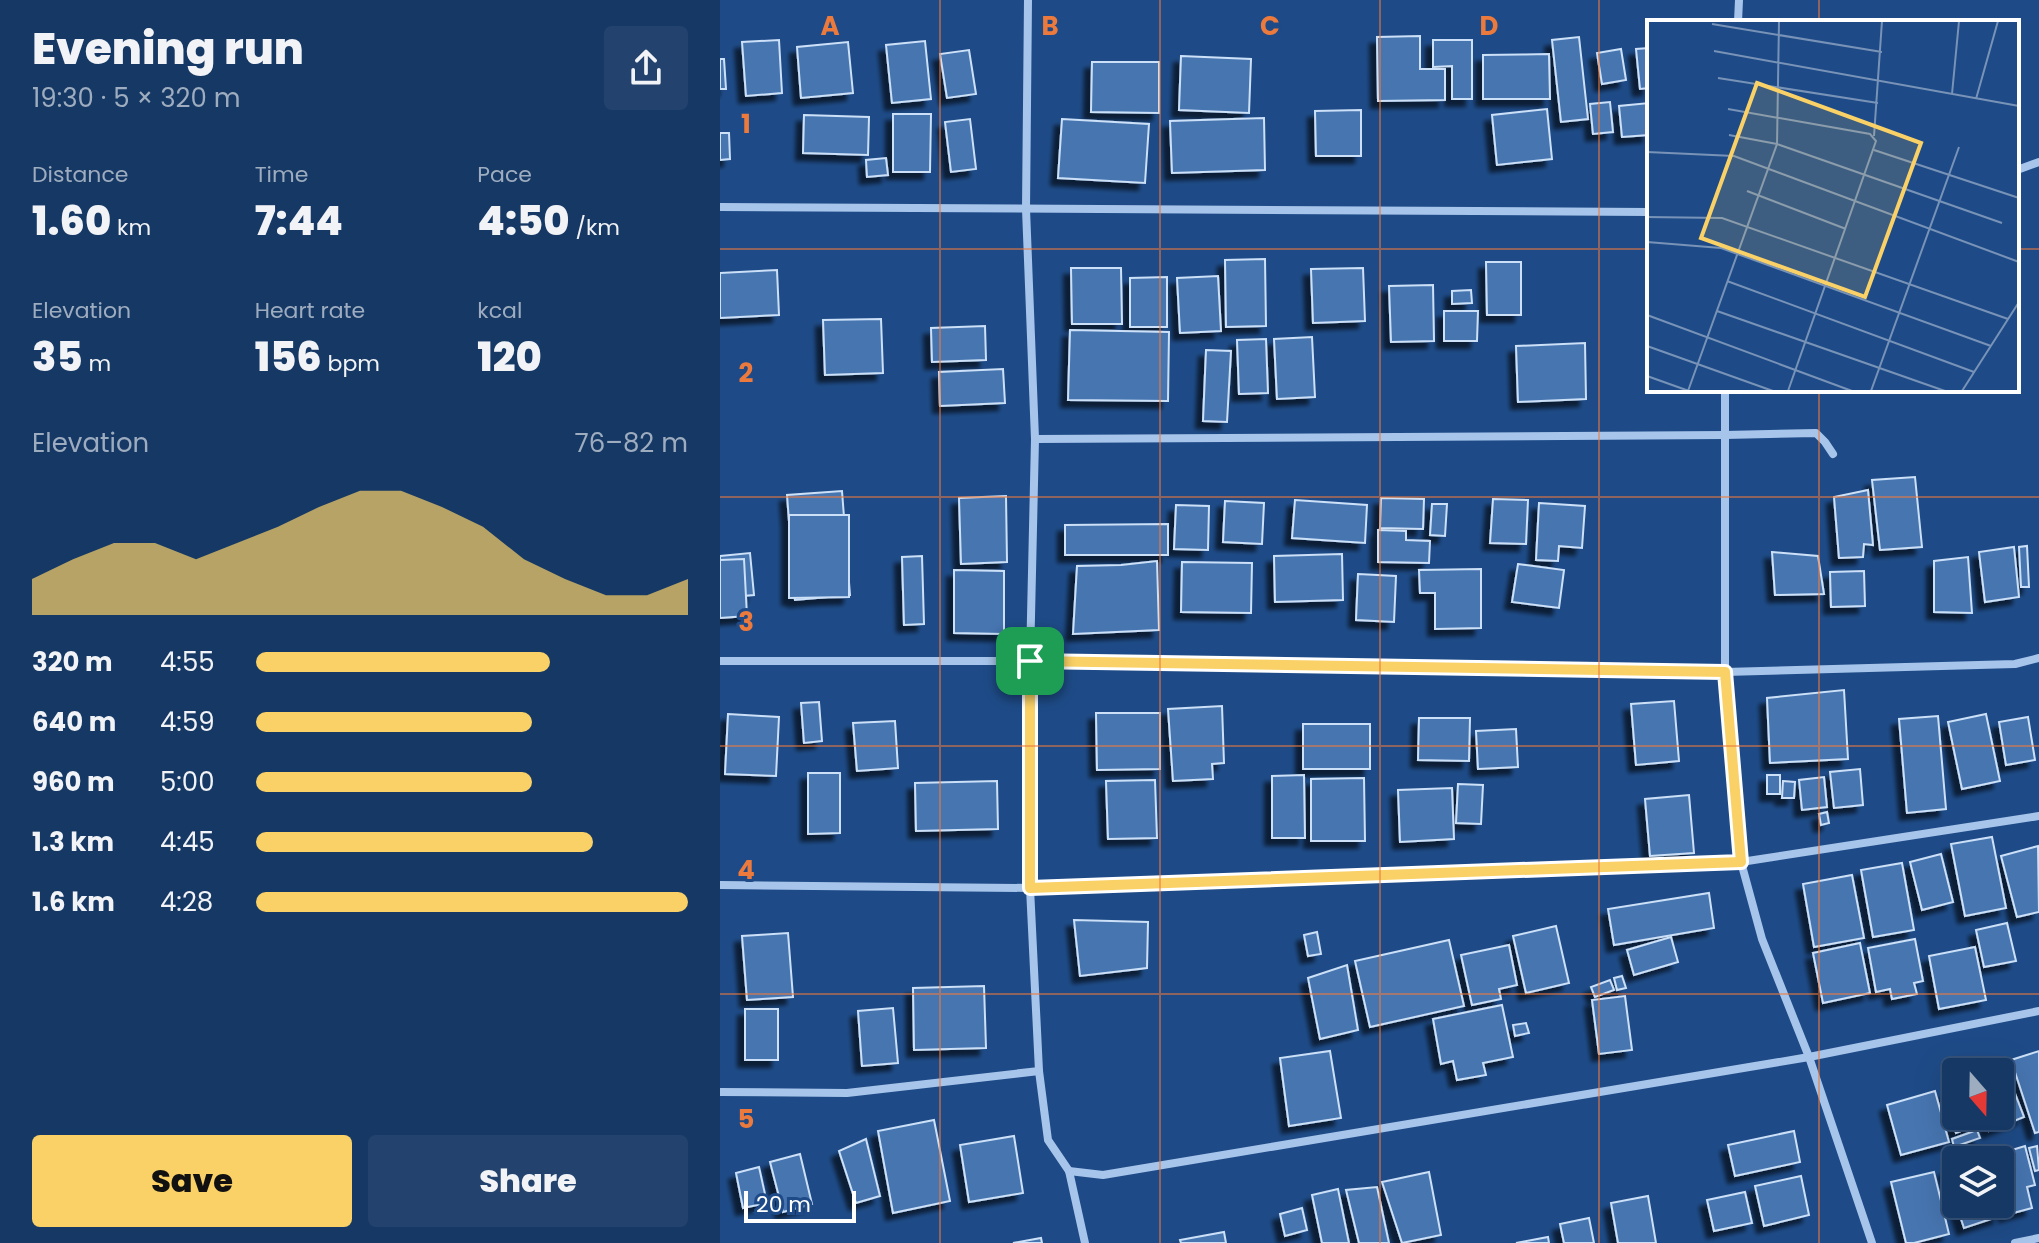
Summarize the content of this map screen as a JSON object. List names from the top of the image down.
{
  "scale_bar": "20 m",
  "north": "bottom",
  "page": {
    "heading": ["Evening run", "19:30 · 5 × 320 m"],
    "stats": [
      ["Distance", "1.60 km"],
      ["Time", "7:44"],
      ["Pace", "4:50 /km"],
      ["Elevation", "35 m"],
      ["Heart rate", "156 bpm"],
      ["kcal", "120"]
    ],
    "chart": ["Elevation", "76–82 m"],
    "list": [
      {
        "name": "320 m",
        "note": "4:55"
      },
      {
        "name": "640 m",
        "note": "4:59"
      },
      {
        "name": "960 m",
        "note": "5:00"
      },
      {
        "name": "1.3 km",
        "note": "4:45"
      },
      {
        "name": "1.6 km",
        "note": "4:28"
      }
    ],
    "buttons": ["Save", "Share"],
    "scale": "20 m"
  },
  "grid": {
    "columns": [
      "A",
      "B",
      "C",
      "D"
    ],
    "rows": [
      "1",
      "2",
      "3",
      "4",
      "5"
    ]
  }
}
